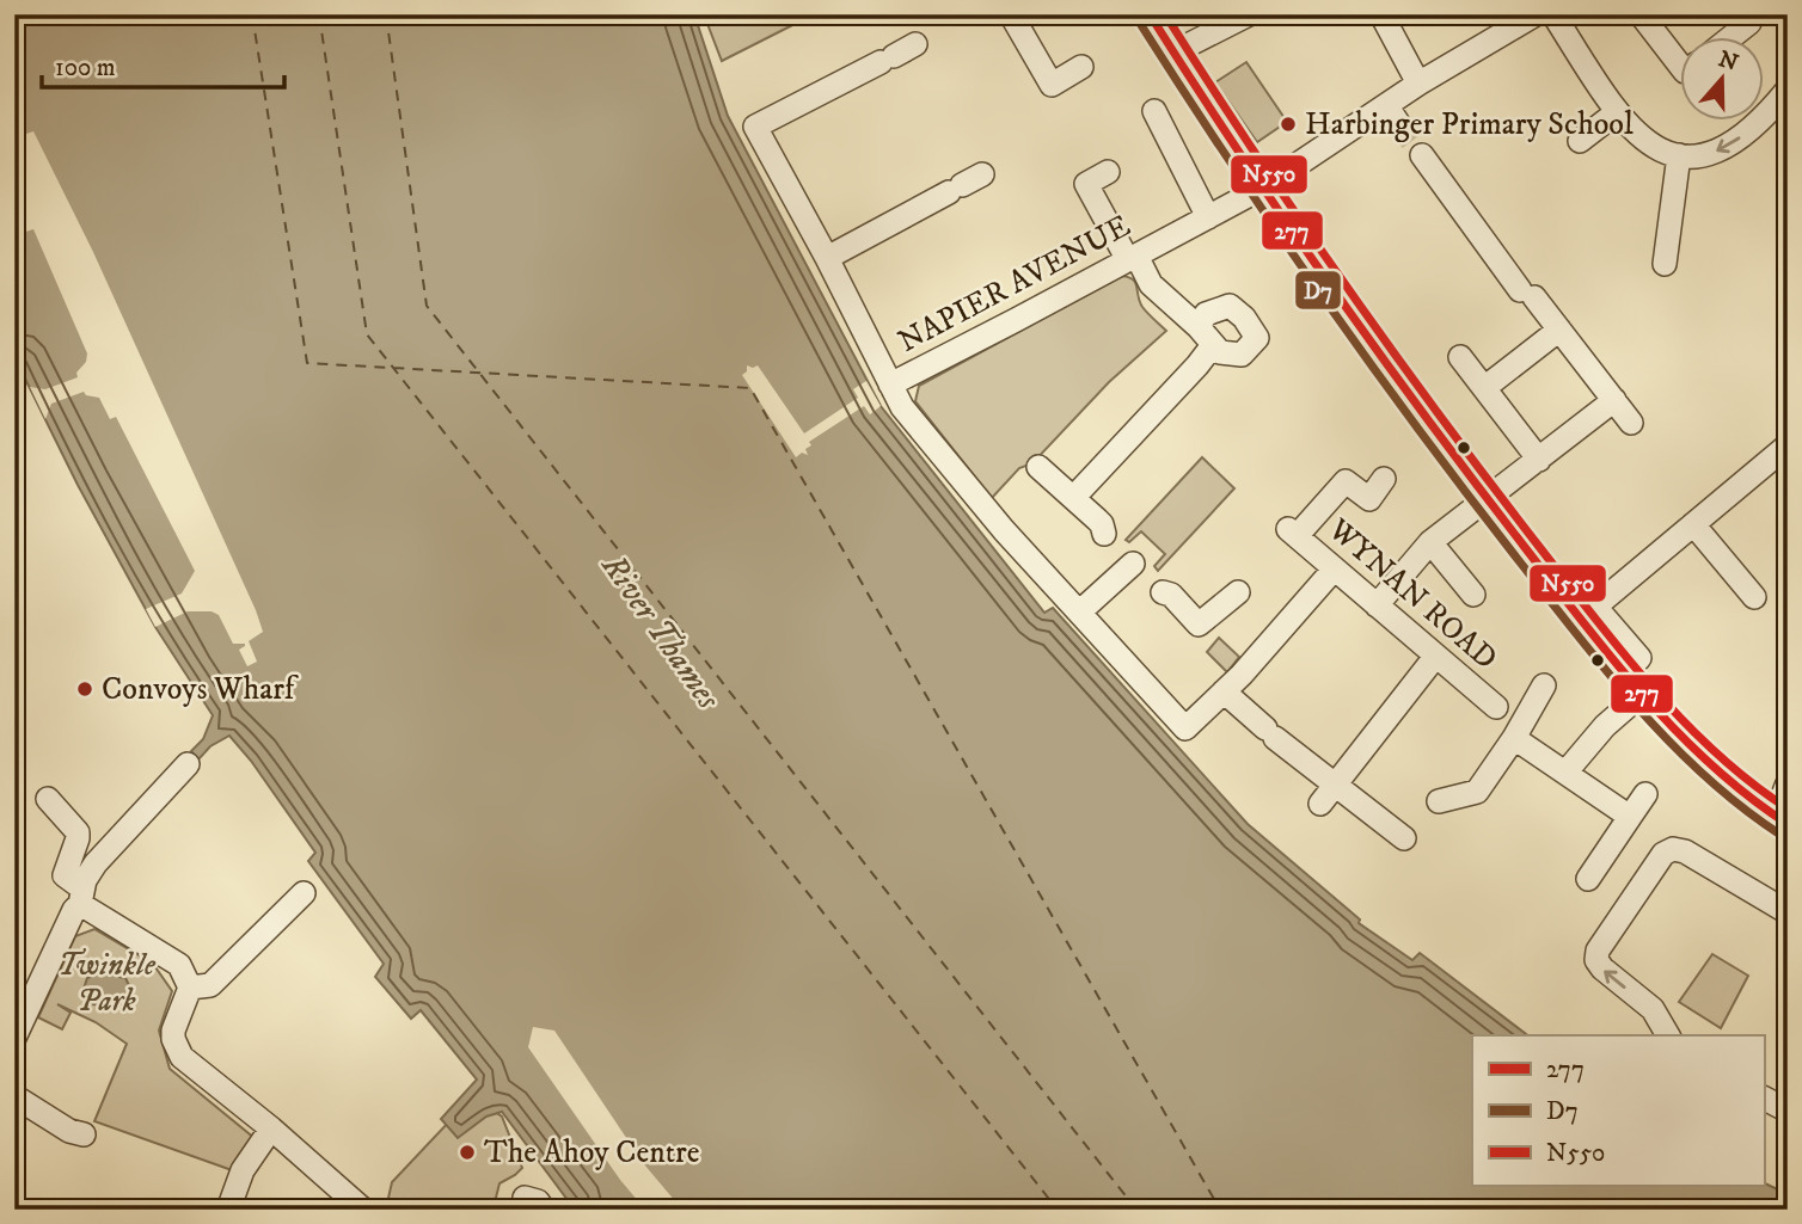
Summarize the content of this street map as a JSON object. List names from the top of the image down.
{
  "streets": {
    "street": ["NAPIER AVENUE", "WYNAN ROAD"]
  },
  "water": ["River Thames"],
  "parks": ["Twinkle Park"],
  "places": ["Harbinger Primary School", "Convoys Wharf", "The Ahoy Centre"],
  "lines": ["transit line 277", "transit line N550", "transit line D7"],
  "legend": ["277", "D7", "N550"],
  "scale_bar": "100 m",
  "north": "top"
}
